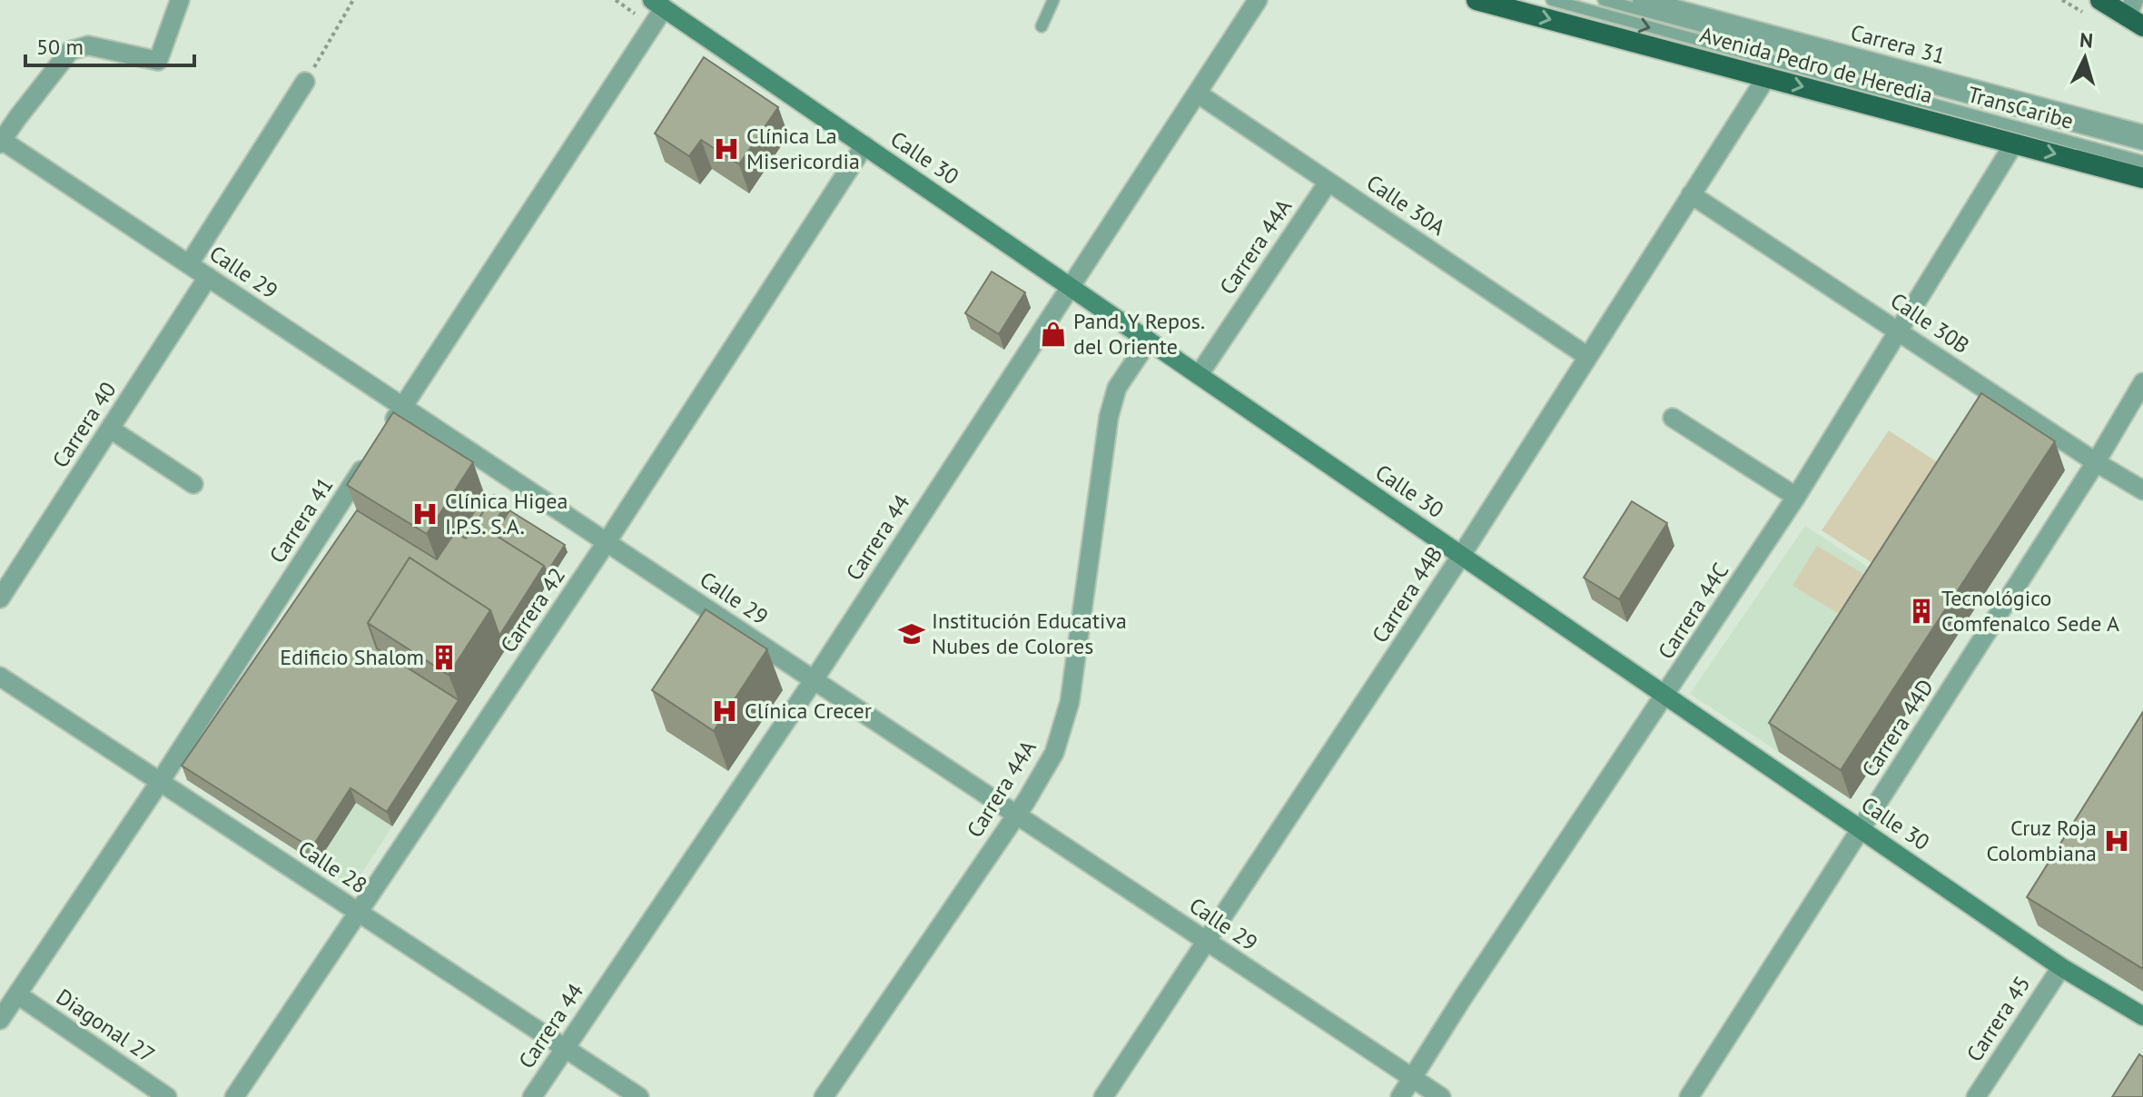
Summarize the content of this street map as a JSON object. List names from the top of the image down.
{
  "streets": {
    "highway": ["Avenida Pedro de Heredia"],
    "main road": ["Calle 30"],
    "street": [
      "Carrera 31",
      "Calle 30A",
      "Carrera 44A",
      "Calle 29",
      "Calle 30B",
      "Carrera 40",
      "Carrera 41",
      "Carrera 44",
      "Carrera 44B",
      "Carrera 42",
      "Carrera 44C",
      "Carrera 44D",
      "Calle 28",
      "Carrera 45",
      "Diagonal 27"
    ],
    "lane": ["TransCaribe"]
  },
  "crossings": [
    ["Avenida Pedro de Heredia", "Carrera 44B"],
    ["Avenida Pedro de Heredia", "Carrera 44C"],
    ["Calle 30", "Carrera 44A"],
    ["Calle 30", "Carrera 44"],
    ["Calle 30", "Carrera 44B"],
    ["Calle 30", "Carrera 42"],
    ["Calle 30", "Carrera 44C"],
    ["Calle 30", "Carrera 44D"],
    ["Calle 30", "Carrera 45"],
    ["Calle 30A", "Carrera 44A"],
    ["Calle 30A", "Carrera 44"],
    ["Calle 30A", "Carrera 44B"],
    ["Carrera 44A", "Calle 29"],
    ["Calle 29", "Carrera 40"],
    ["Calle 29", "Carrera 44"],
    ["Calle 29", "Carrera 44B"],
    ["Calle 29", "Carrera 42"],
    ["Calle 29", "Carrera 44C"],
    ["Calle 30B", "Carrera 44B"],
    ["Calle 30B", "Carrera 44C"],
    ["Calle 30B", "Carrera 44D"],
    ["Carrera 41", "Calle 28"],
    ["Carrera 41", "Diagonal 27"],
    ["Carrera 44", "Calle 28"],
    ["Carrera 42", "Calle 28"]
  ],
  "one_way": ["Avenida Pedro de Heredia"],
  "places": {
    "hospital": [
      "Clínica La Misericordia",
      "Clínica Higea I.P.S. S.A.",
      "Clínica Crecer",
      "Cruz Roja Colombiana"
    ],
    "shop": ["Pand. Y Repos. del Oriente"],
    "building": ["Tecnológico Comfenalco Sede A", "Edificio Shalom"],
    "school or university": ["Institución Educativa Nubes de Colores"]
  },
  "scale_bar": "50 m",
  "north": "top"
}
